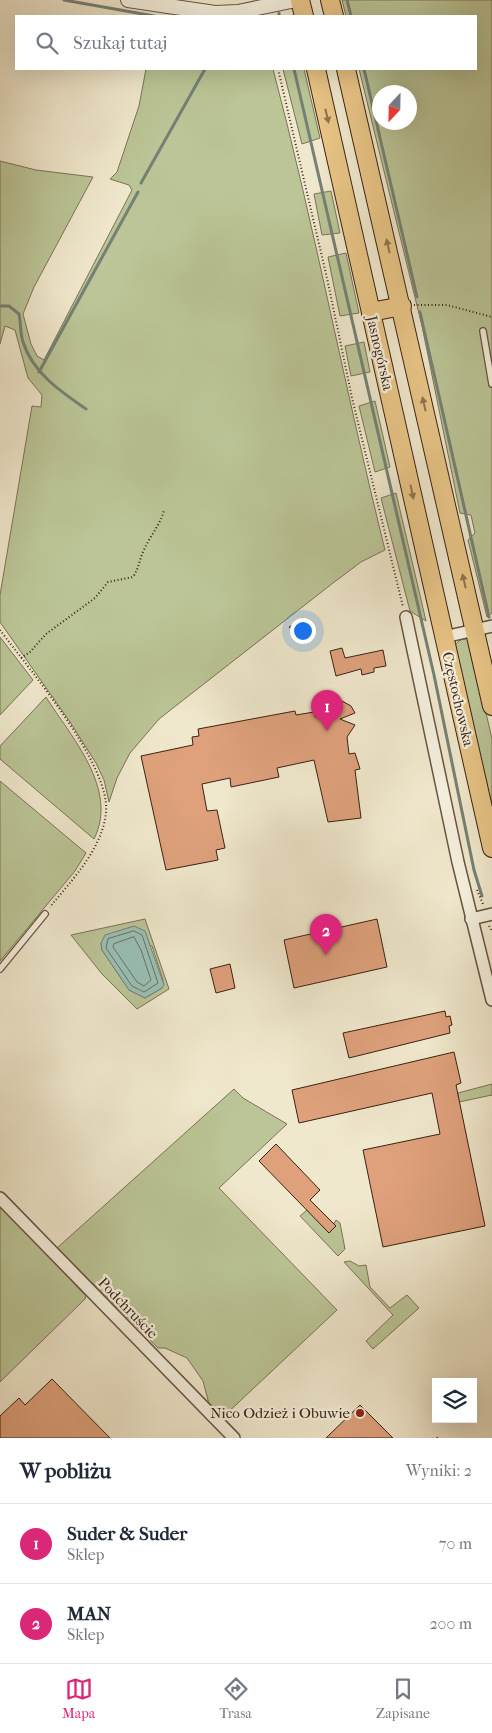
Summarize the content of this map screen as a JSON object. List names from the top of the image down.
{
  "streets": {
    "main road": ["Jasnogórska", "Częstochowska"],
    "street": ["Podchruście"]
  },
  "crossings": [
    ["Jasnogórska", "Częstochowska"]
  ],
  "places": ["Nico Odzież i Obuwie"],
  "north": "bottom",
  "page": {
    "search": "Szukaj tutaj",
    "pins": ["1", "2"],
    "heading": ["W pobliżu", "Wyniki: 2"],
    "list": [
      {
        "mark": "1",
        "name": "Suder & Suder",
        "note": "Sklep",
        "value": "70 m"
      },
      {
        "mark": "2",
        "name": "MAN",
        "note": "Sklep",
        "value": "200 m"
      }
    ],
    "nav": ["Mapa", "Trasa", "Zapisane"]
  }
}
